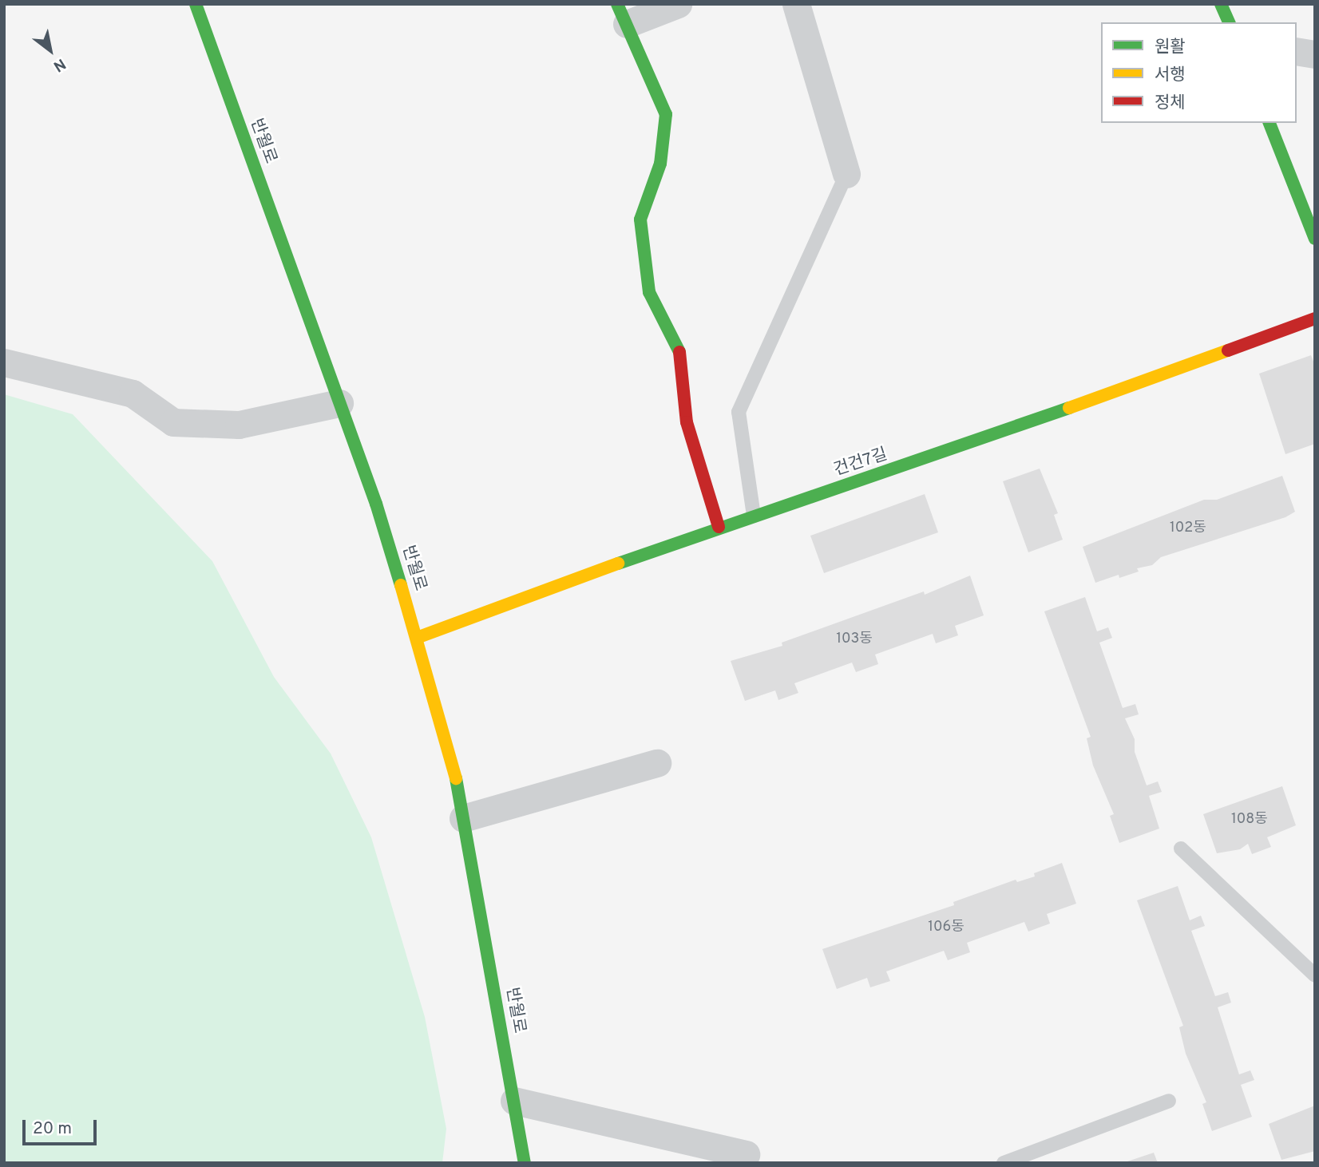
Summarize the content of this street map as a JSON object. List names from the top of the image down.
{
  "streets": {
    "street": ["반월로", "건건7길"]
  },
  "crossings": [
    ["반월로", "건건7길"]
  ],
  "house_numbers": [
    "102동",
    "103동",
    "108동",
    "106동"
  ],
  "legend": ["원활", "서행", "정체"],
  "scale_bar": "20 m",
  "north": "bottom right"
}
